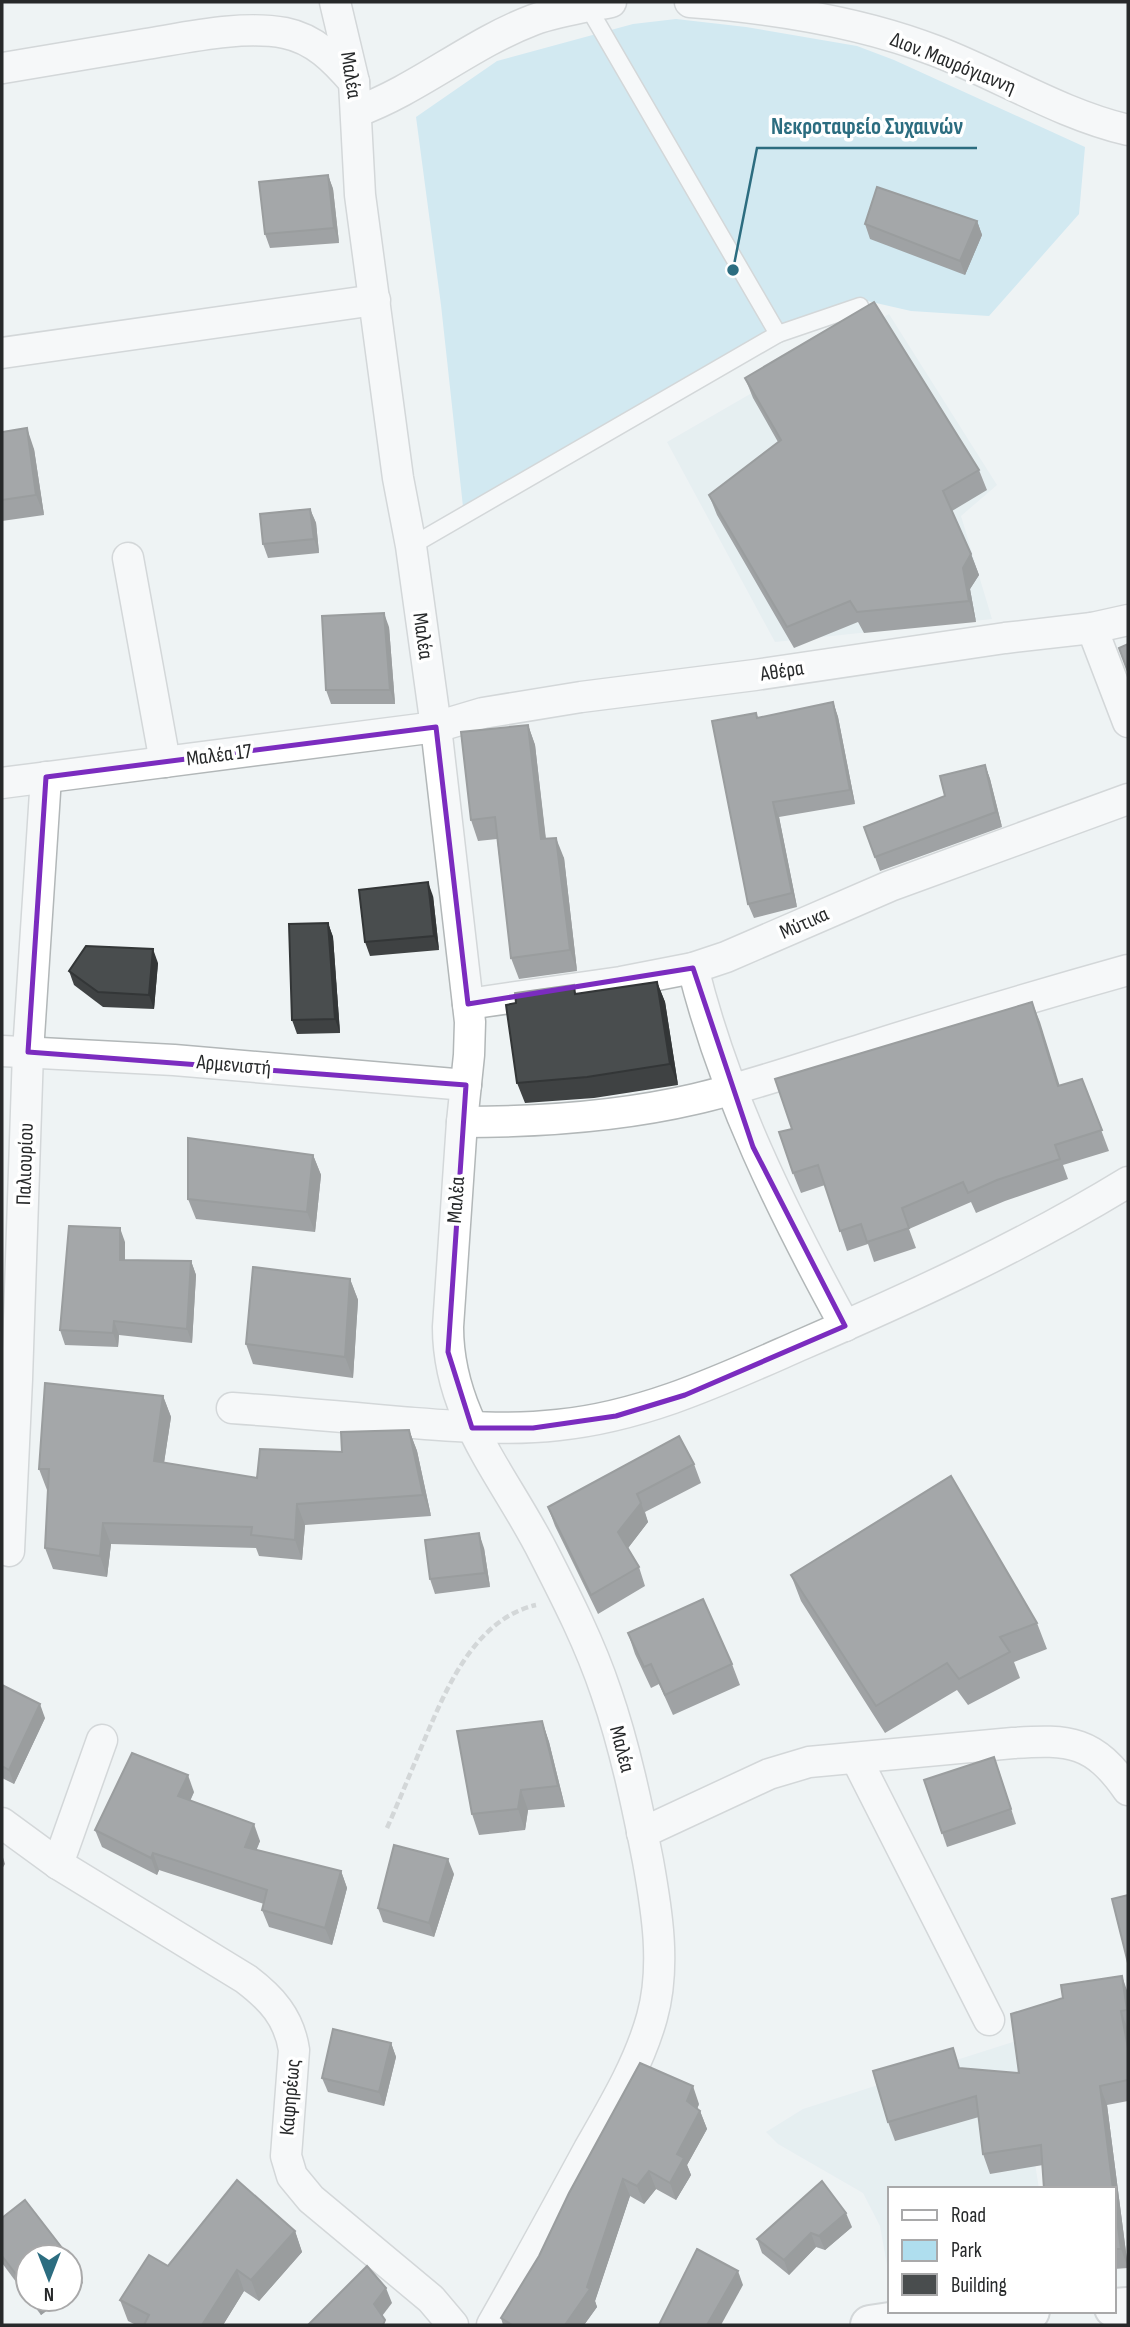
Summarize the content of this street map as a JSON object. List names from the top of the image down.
{
  "streets": {
    "street": [
      "Διον. Μαυρόγιαννη",
      "Μαλέα",
      "Αθέρα",
      "Μαλέα 17",
      "Μύτικα",
      "Αρμενιστή",
      "Παλιουρίου",
      "Καφηρέως"
    ]
  },
  "crossings": [
    ["Μαλέα", "Αθέρα"],
    ["Μαλέα", "Μαλέα 17"],
    ["Μαλέα", "Μύτικα"],
    ["Μαλέα", "Αρμενιστή"],
    ["Αθέρα", "Μαλέα 17"],
    ["Μαλέα 17", "Παλιουρίου"],
    ["Αρμενιστή", "Παλιουρίου"]
  ],
  "places": ["Νεκροταφείο Συχαινών"],
  "legend": ["Road", "Park", "Building"],
  "north": "bottom"
}
